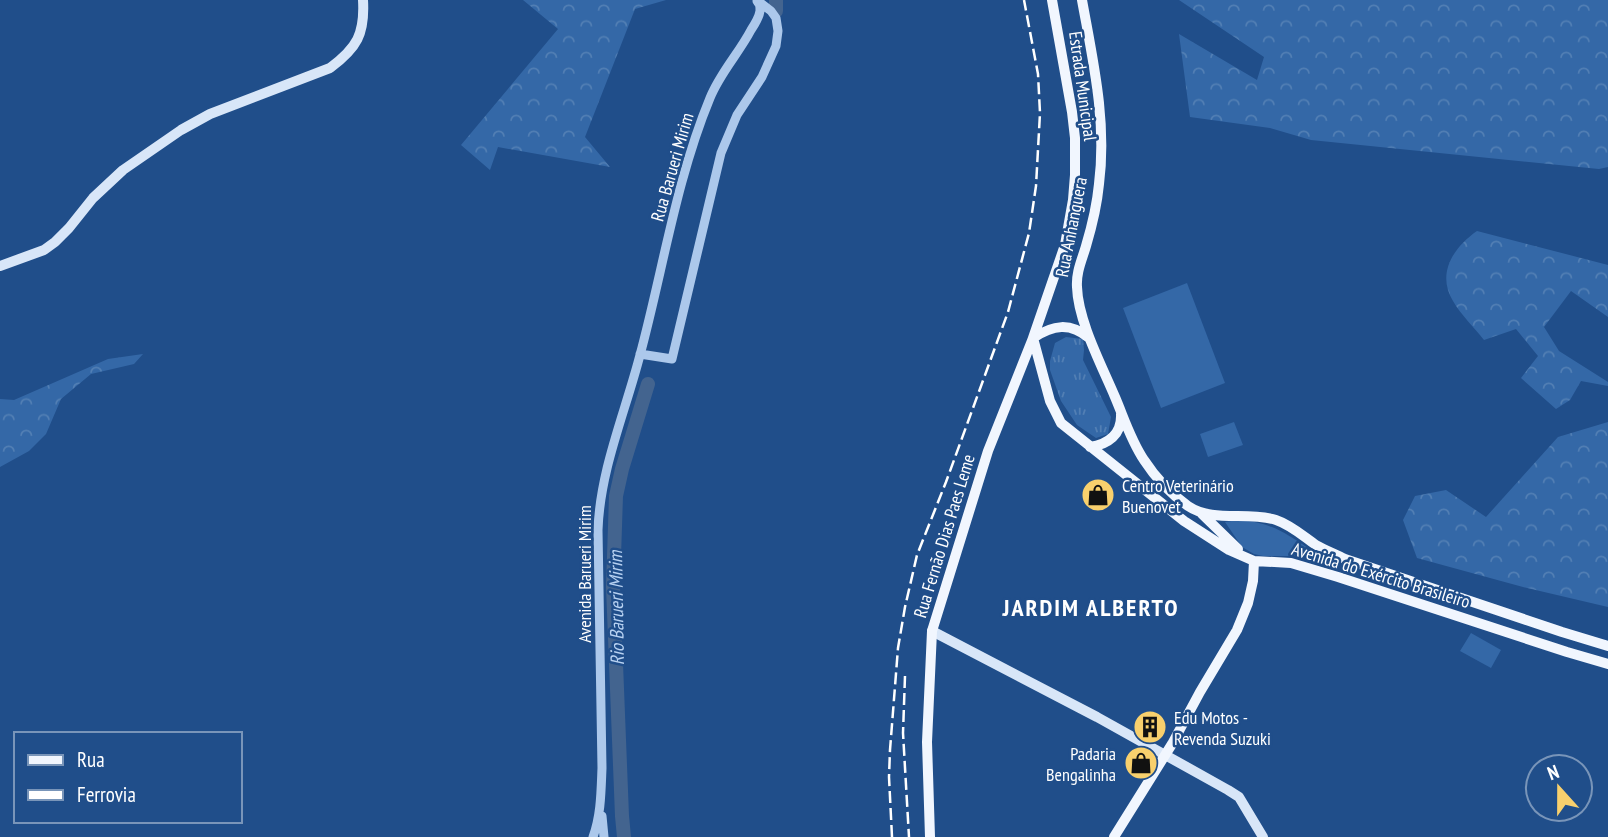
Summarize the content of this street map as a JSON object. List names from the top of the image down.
{
  "streets": {
    "main road": [
      "Estrada Municipal",
      "Rua Anhanguera",
      "Rua Fernão Dias Paes Leme",
      "Avenida do Exército Brasileiro"
    ],
    "street": ["Rua Barueri Mirim", "Avenida Barueri Mirim"]
  },
  "crossings": [
    ["Estrada Municipal", "Rua Fernão Dias Paes Leme"],
    ["Rua Barueri Mirim", "Avenida Barueri Mirim"]
  ],
  "districts": ["JARDIM ALBERTO"],
  "water": ["Rio Barueri Mirim"],
  "places": {
    "shop": ["Centro Veterinário Buenovet", "Padaria Bengalinha"],
    "building": ["Edu Motos - Revenda Suzuki"]
  },
  "legend": ["Rua", "Ferrovia"],
  "north": "top"
}
